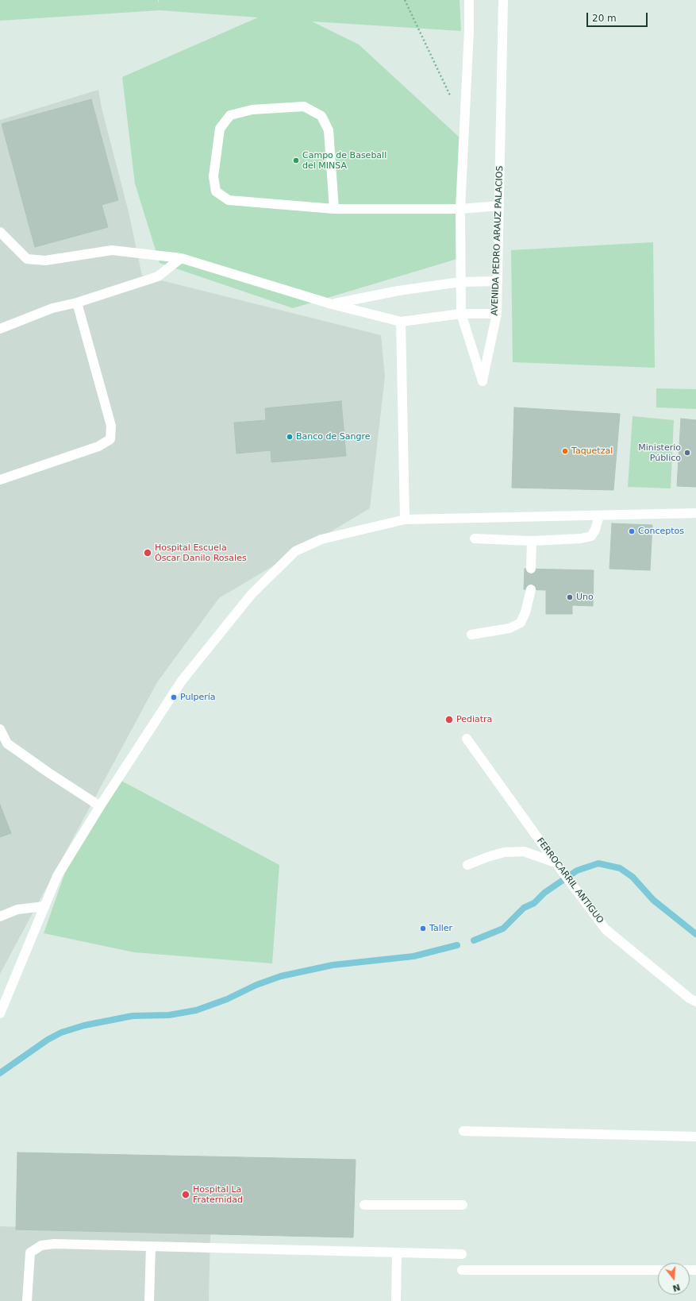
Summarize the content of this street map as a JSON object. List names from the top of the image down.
{
  "streets": {
    "street": ["AVENIDA PEDRO ARAUZ PALACIOS", "FERROCARRIL ANTIGUO"]
  },
  "places": [
    "Campo de Baseball del MINSA",
    "Banco de Sangre",
    "Taquetzal",
    "Ministerio Público",
    "Conceptos",
    "Hospital Escuela Óscar Danilo Rosales",
    "Uno",
    "Pulpería",
    "Pediatra",
    "Taller",
    "Hospital La Fraternidad"
  ],
  "scale_bar": "20 m",
  "north": "bottom"
}
